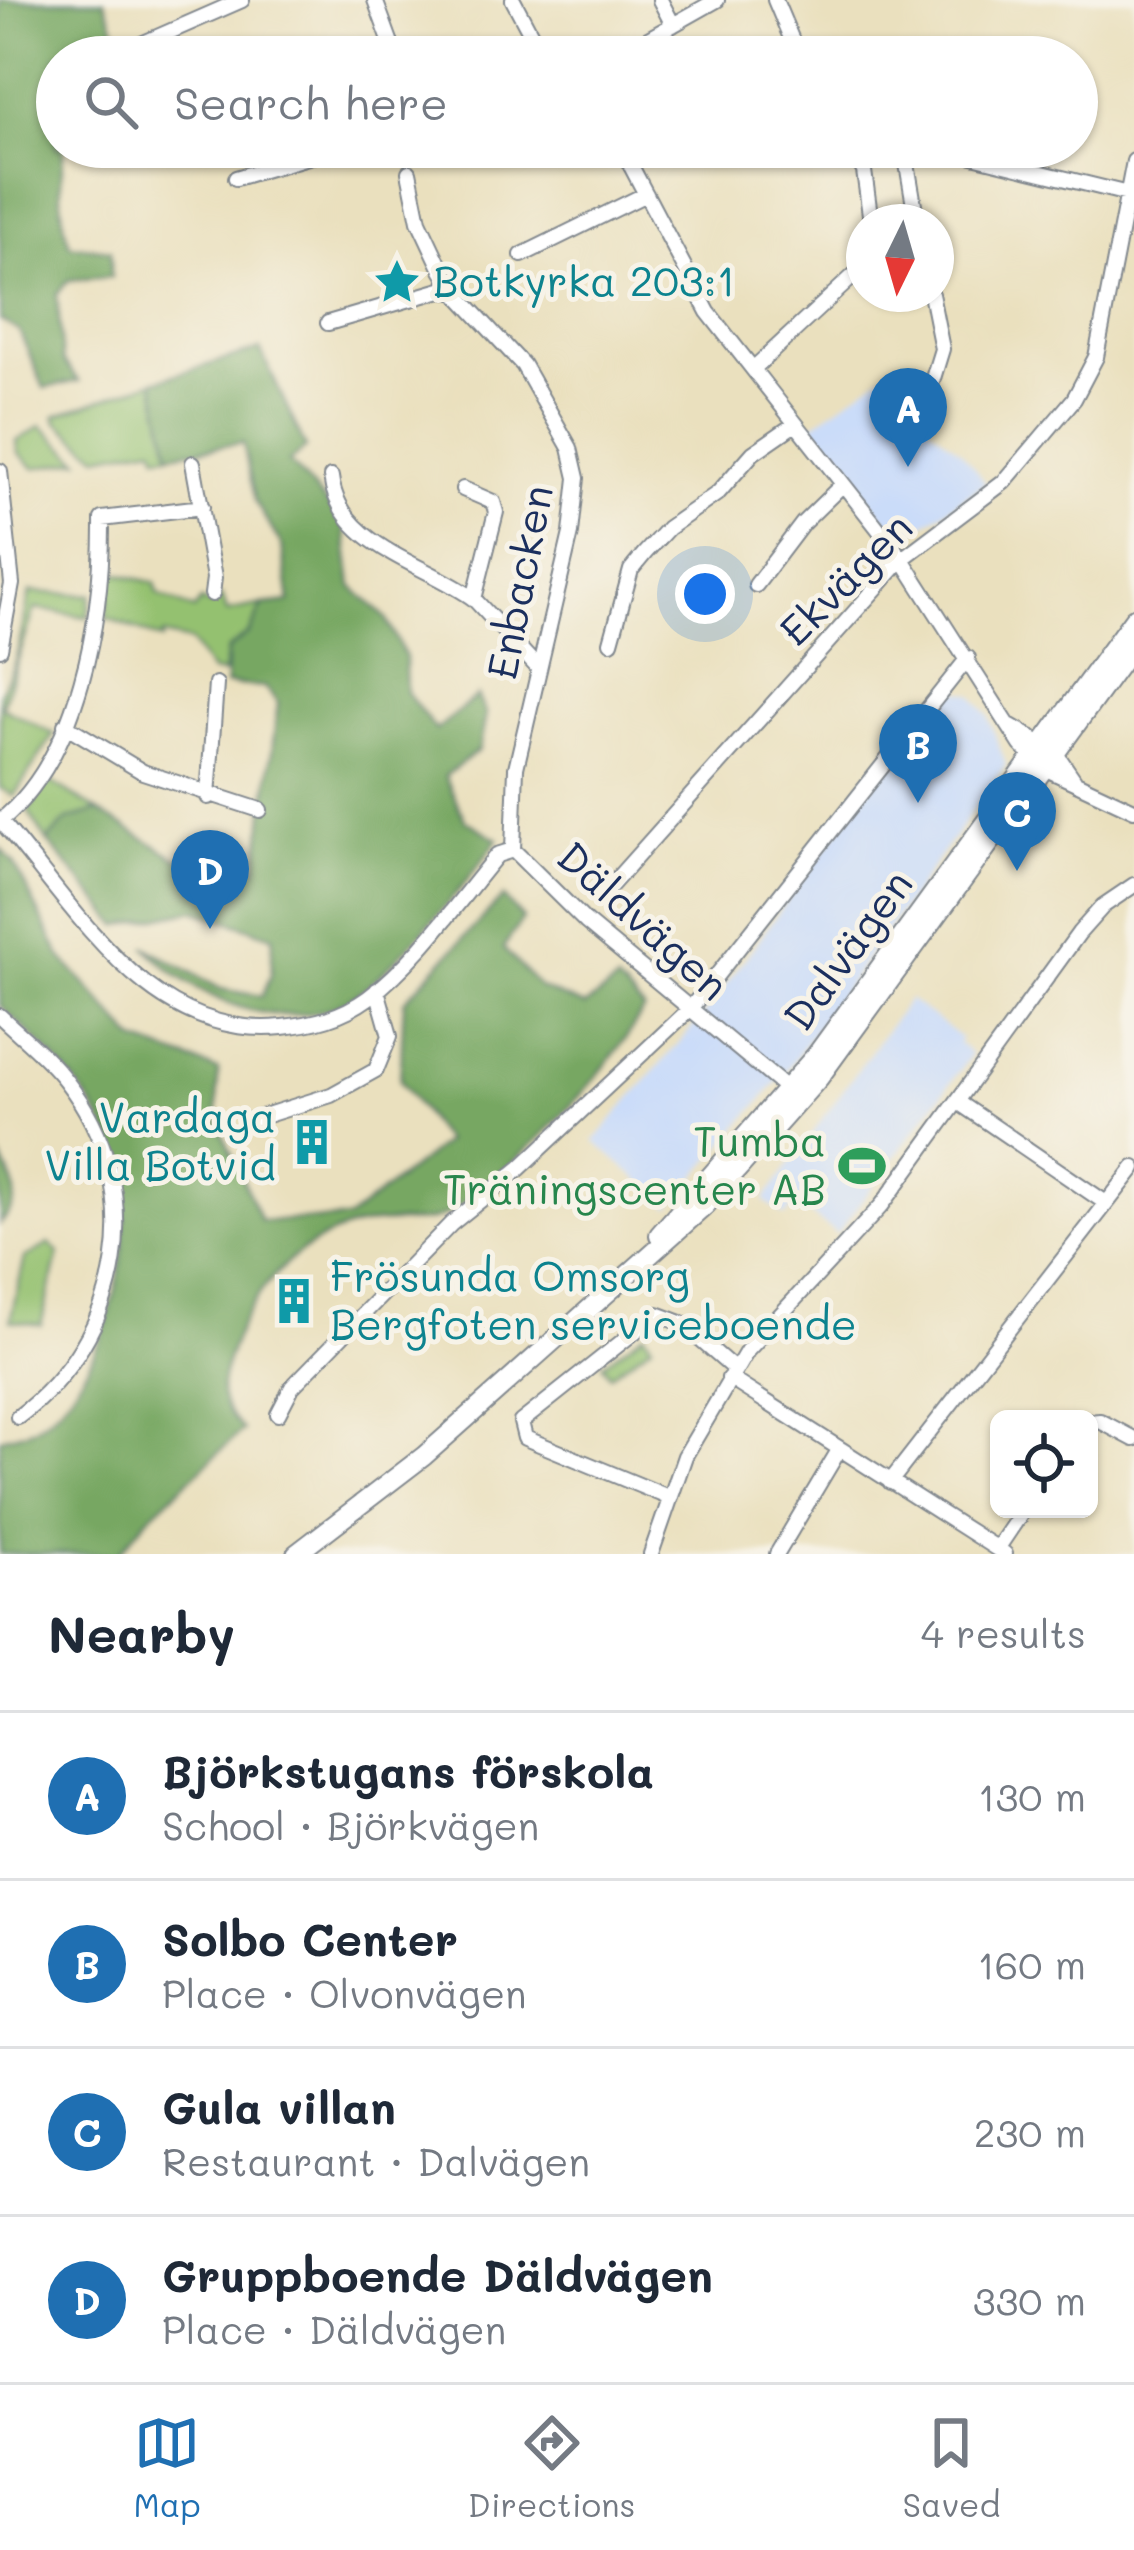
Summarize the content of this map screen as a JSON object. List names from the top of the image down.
{
  "streets": {
    "main road": ["Dalvägen"],
    "street": ["Ekvägen", "Enbacken", "Däldvägen"]
  },
  "crossings": [
    ["Enbacken", "Däldvägen"],
    ["Däldvägen", "Dalvägen"]
  ],
  "places": {
    "place": ["Botkyrka 203:1"],
    "building": ["Vardaga Villa Botvid", "Frösunda Omsorg Bergfoten serviceboende"],
    "sports": ["Tumba Träningscenter AB"]
  },
  "north": "bottom",
  "page": {
    "search": "Search here",
    "pins": [
      "A",
      "B",
      "C",
      "D"
    ],
    "heading": ["Nearby", "4 results"],
    "list": [
      {
        "mark": "A",
        "name": "Björkstugans förskola",
        "note": "School · Björkvägen",
        "value": "130 m"
      },
      {
        "mark": "B",
        "name": "Solbo Center",
        "note": "Place · Olvonvägen",
        "value": "160 m"
      },
      {
        "mark": "C",
        "name": "Gula villan",
        "note": "Restaurant · Dalvägen",
        "value": "230 m"
      },
      {
        "mark": "D",
        "name": "Gruppboende Däldvägen",
        "note": "Place · Däldvägen",
        "value": "330 m"
      }
    ],
    "nav": ["Map", "Directions", "Saved"]
  }
}
